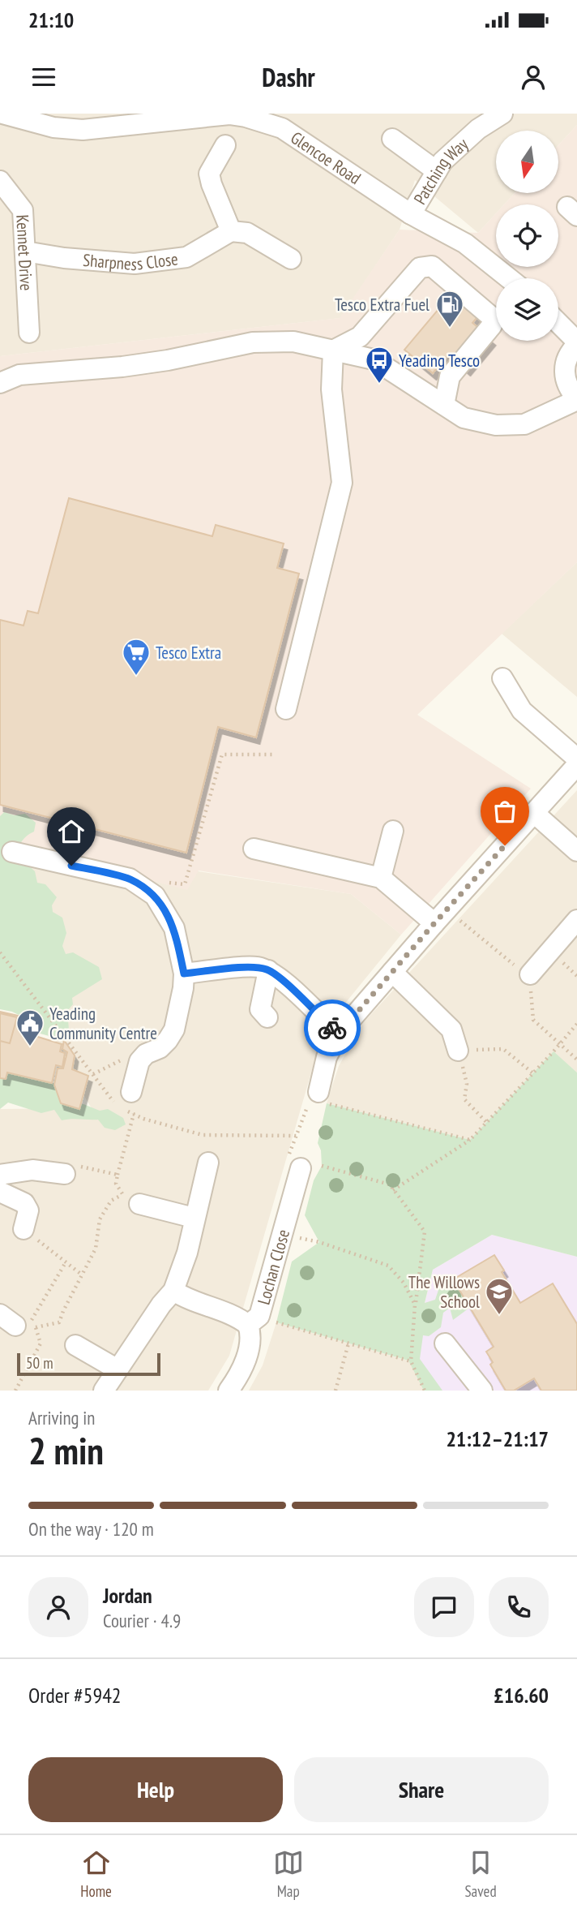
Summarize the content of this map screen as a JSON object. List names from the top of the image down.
{
  "streets": {
    "street": [
      "Glencoe Road",
      "Patching Way",
      "Kennet Drive",
      "Sharpness Close",
      "Lochan Close"
    ]
  },
  "crossings": [
    ["Glencoe Road", "Patching Way"],
    ["Kennet Drive", "Sharpness Close"]
  ],
  "places": {
    "fuel station": ["Tesco Extra Fuel"],
    "bus stop": ["Yeading Tesco"],
    "supermarket": ["Tesco Extra"],
    "public building": ["Yeading Community Centre"],
    "school or university": ["The Willows School"]
  },
  "scale_bar": "50 m",
  "north": "bottom",
  "page": {
    "status": "21:10",
    "header": "Dashr",
    "scale": "50 m",
    "heading": ["2 min", "Arriving in", "21:12–21:17"],
    "panel": [
      "Jordan",
      "Courier · 4.9",
      "Order #5942",
      "£16.60"
    ],
    "bar": "On the way · 120 m",
    "buttons": ["Help", "Share"],
    "tabs": ["Home", "Map", "Saved"]
  }
}
